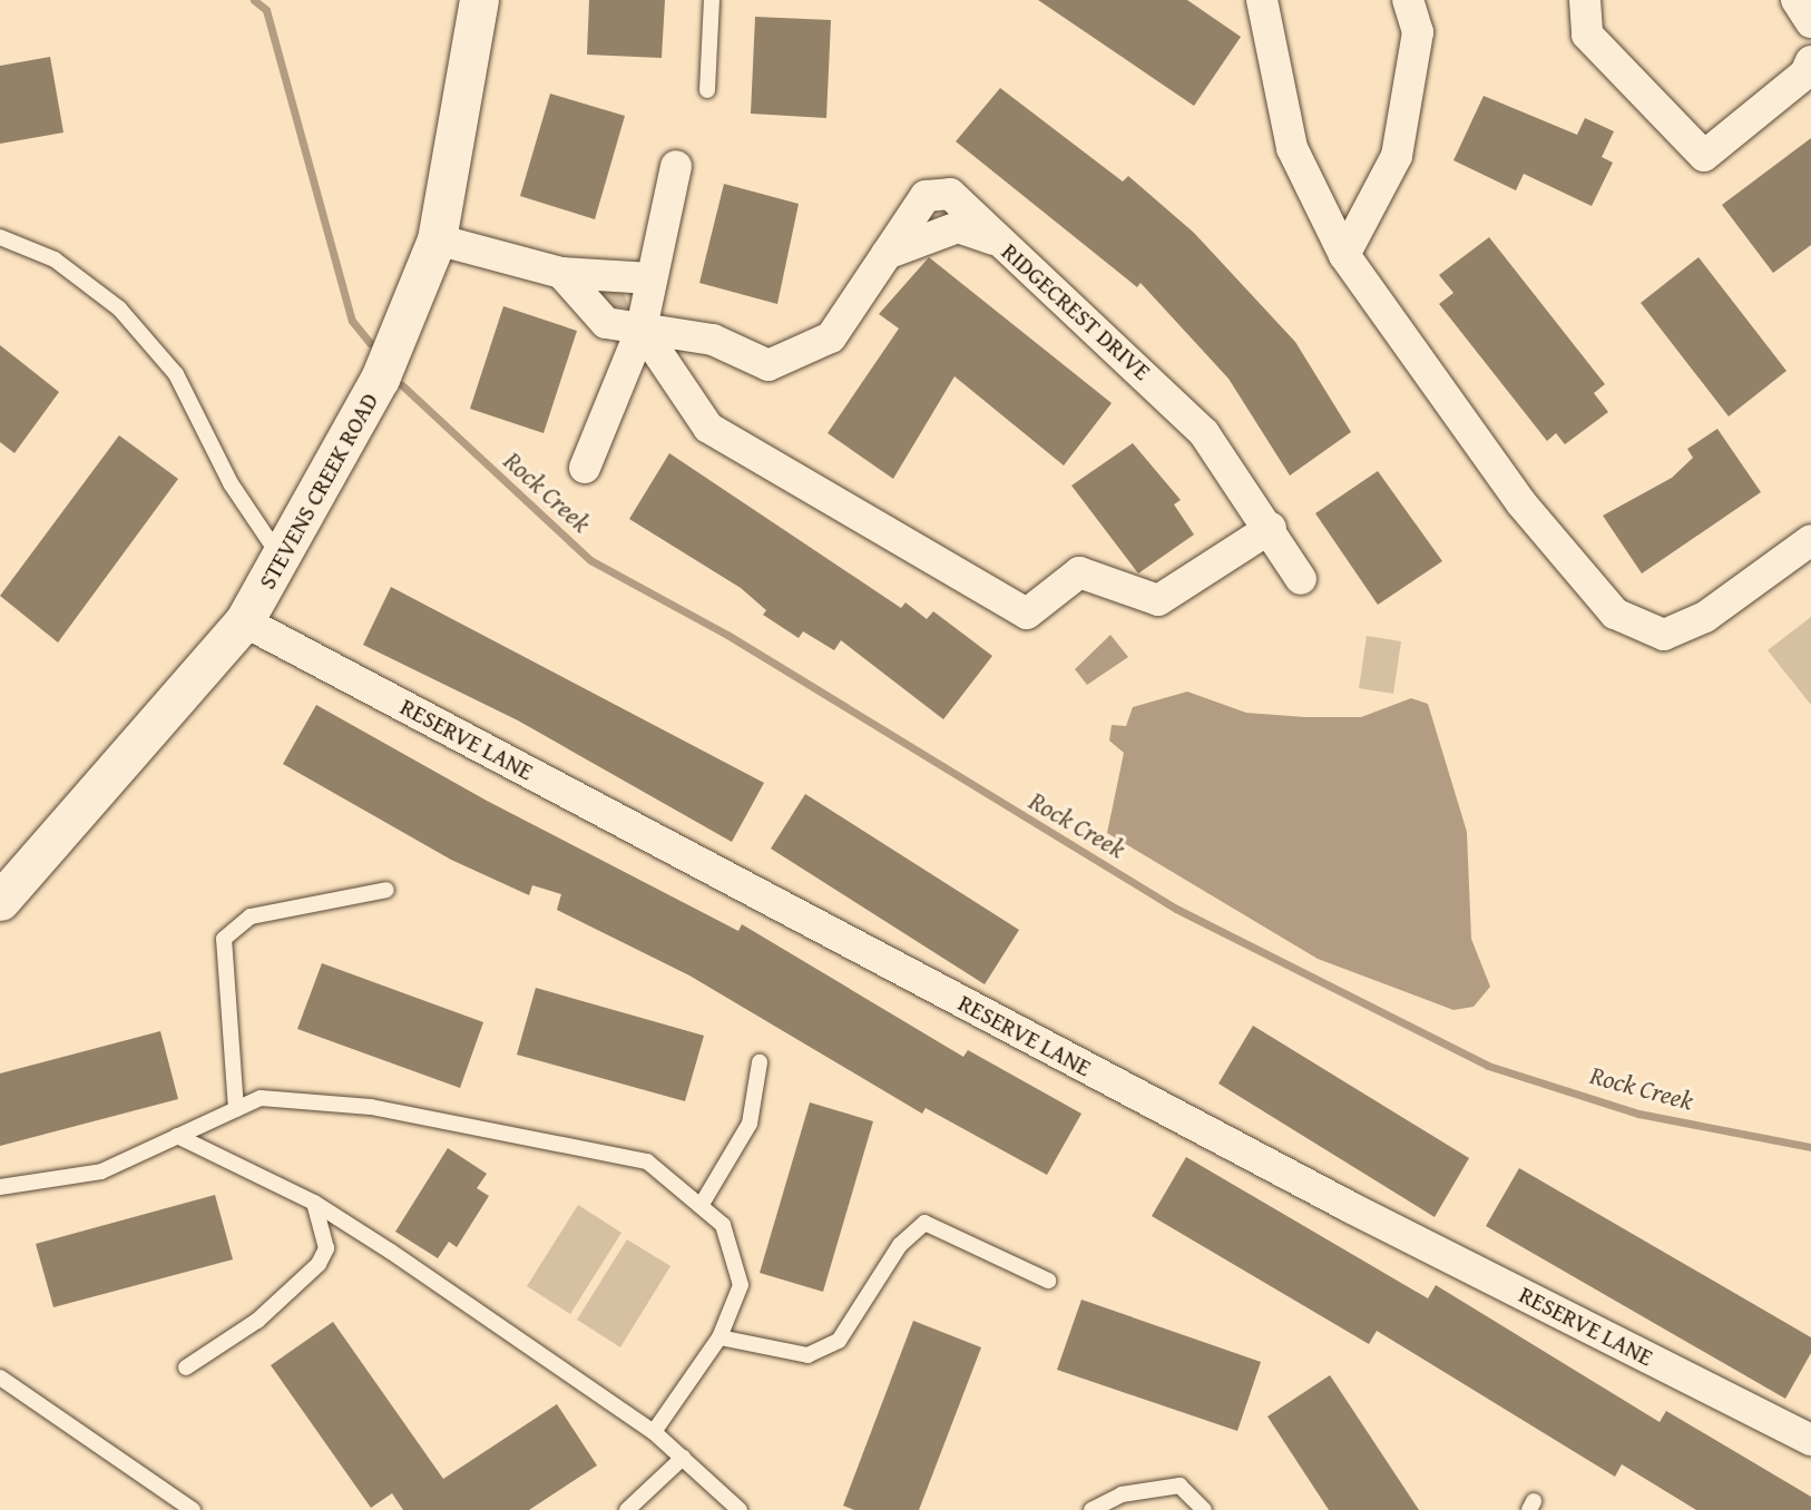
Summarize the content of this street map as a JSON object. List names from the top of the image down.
{
  "streets": {
    "street": ["RIDGECREST DRIVE", "STEVENS CREEK ROAD", "RESERVE LANE"]
  },
  "crossings": [
    ["STEVENS CREEK ROAD", "RESERVE LANE"]
  ],
  "water": ["Rock Creek"]
}
